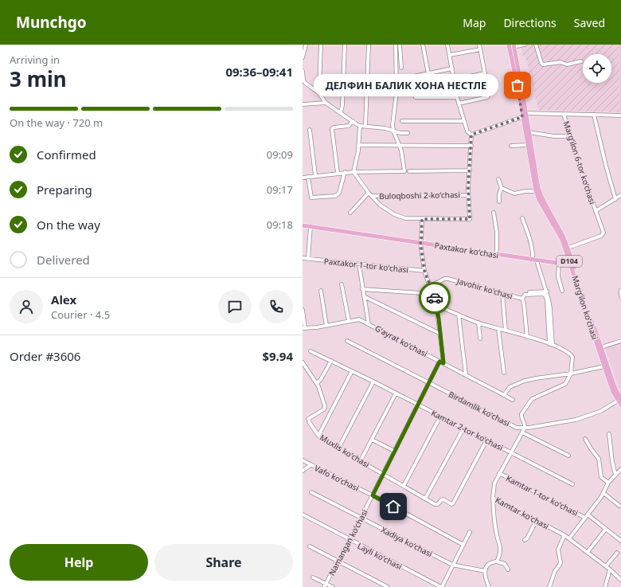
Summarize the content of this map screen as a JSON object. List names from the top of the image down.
{
  "streets": {
    "main road": ["Paxtakor koʻchasi", "D104", "Margʻilon koʻchasi"],
    "street": [
      "Margʻilon 6-tor koʻchasi",
      "Buloqboshi 2-koʻchasi",
      "Paxtakor 1-tor koʻchasi",
      "Javohir ko'chasi",
      "Gʻayrat koʻchasi",
      "Birdamlik koʻchasi",
      "Kamtar 2-tor koʻchasi",
      "Muxlis koʻchasi",
      "Vafo koʻchasi",
      "Kamtar 1-tor koʻchasi",
      "Kamtar koʻchasi",
      "Xadiya koʻchasi",
      "Namangan koʻchasi",
      "Layli koʻchasi"
    ]
  },
  "crossings": [
    ["Margʻilon 6-tor koʻchasi", "Margʻilon koʻchasi"],
    ["Paxtakor koʻchasi", "Margʻilon koʻchasi"],
    ["Margʻilon koʻchasi", "Birdamlik koʻchasi"],
    ["Gʻayrat koʻchasi", "Namangan koʻchasi"],
    ["Birdamlik koʻchasi", "Kamtar koʻchasi"],
    ["Birdamlik koʻchasi", "Namangan koʻchasi"],
    ["Kamtar 2-tor koʻchasi", "Muxlis koʻchasi"],
    ["Kamtar 2-tor koʻchasi", "Kamtar koʻchasi"],
    ["Kamtar 2-tor koʻchasi", "Namangan koʻchasi"],
    ["Muxlis koʻchasi", "Namangan koʻchasi"],
    ["Vafo koʻchasi", "Namangan koʻchasi"],
    ["Kamtar 1-tor koʻchasi", "Kamtar koʻchasi"],
    ["Xadiya koʻchasi", "Namangan koʻchasi"],
    ["Namangan koʻchasi", "Layli koʻchasi"]
  ],
  "places": ["ДЕЛФИН БАЛИК ХОНА НЕСТЛЕ"],
  "page": {
    "header": "Munchgo",
    "nav": ["Map", "Directions", "Saved"],
    "heading": ["3 min", "Arriving in", "09:36–09:41"],
    "panel": [
      "Alex",
      "Courier · 4.5",
      "Order #3606",
      "$9.94"
    ],
    "bubble": "ДЕЛФИН БАЛИК ХОНА НЕСТЛЕ",
    "bar": "On the way · 720 m",
    "list": [
      ["Confirmed", "09:09"],
      ["Preparing", "09:17"],
      ["On the way", "09:18"],
      "Delivered"
    ],
    "buttons": ["Help", "Share"]
  }
}
